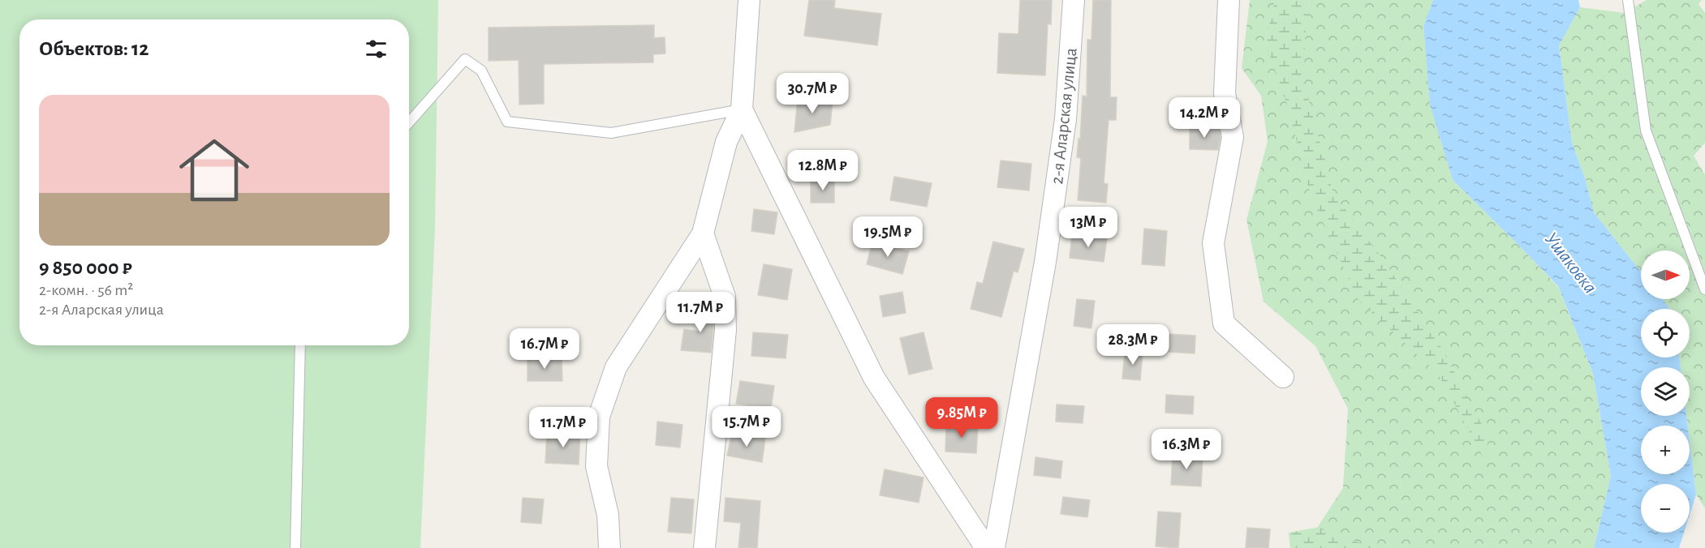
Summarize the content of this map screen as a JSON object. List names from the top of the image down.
{
  "streets": {
    "street": ["2-я Аларская улица"]
  },
  "water": ["Ушаковка"],
  "north": "right",
  "page": {
    "heading": "Объектов: 12",
    "price": [
      "30.7M ₽",
      "14.2M ₽",
      "12.8M ₽",
      "13M ₽",
      "19.5M ₽",
      "11.7M ₽",
      "28.3M ₽",
      "16.7M ₽",
      "9.85M ₽",
      "15.7M ₽",
      "11.7M ₽",
      "16.3M ₽"
    ],
    "list": [
      {
        "name": "9 850 000 ₽",
        "note": "2-комн. · 56 m² · 2-я Аларская улица"
      }
    ],
    "map_buttons": ["+", "−"]
  }
}
